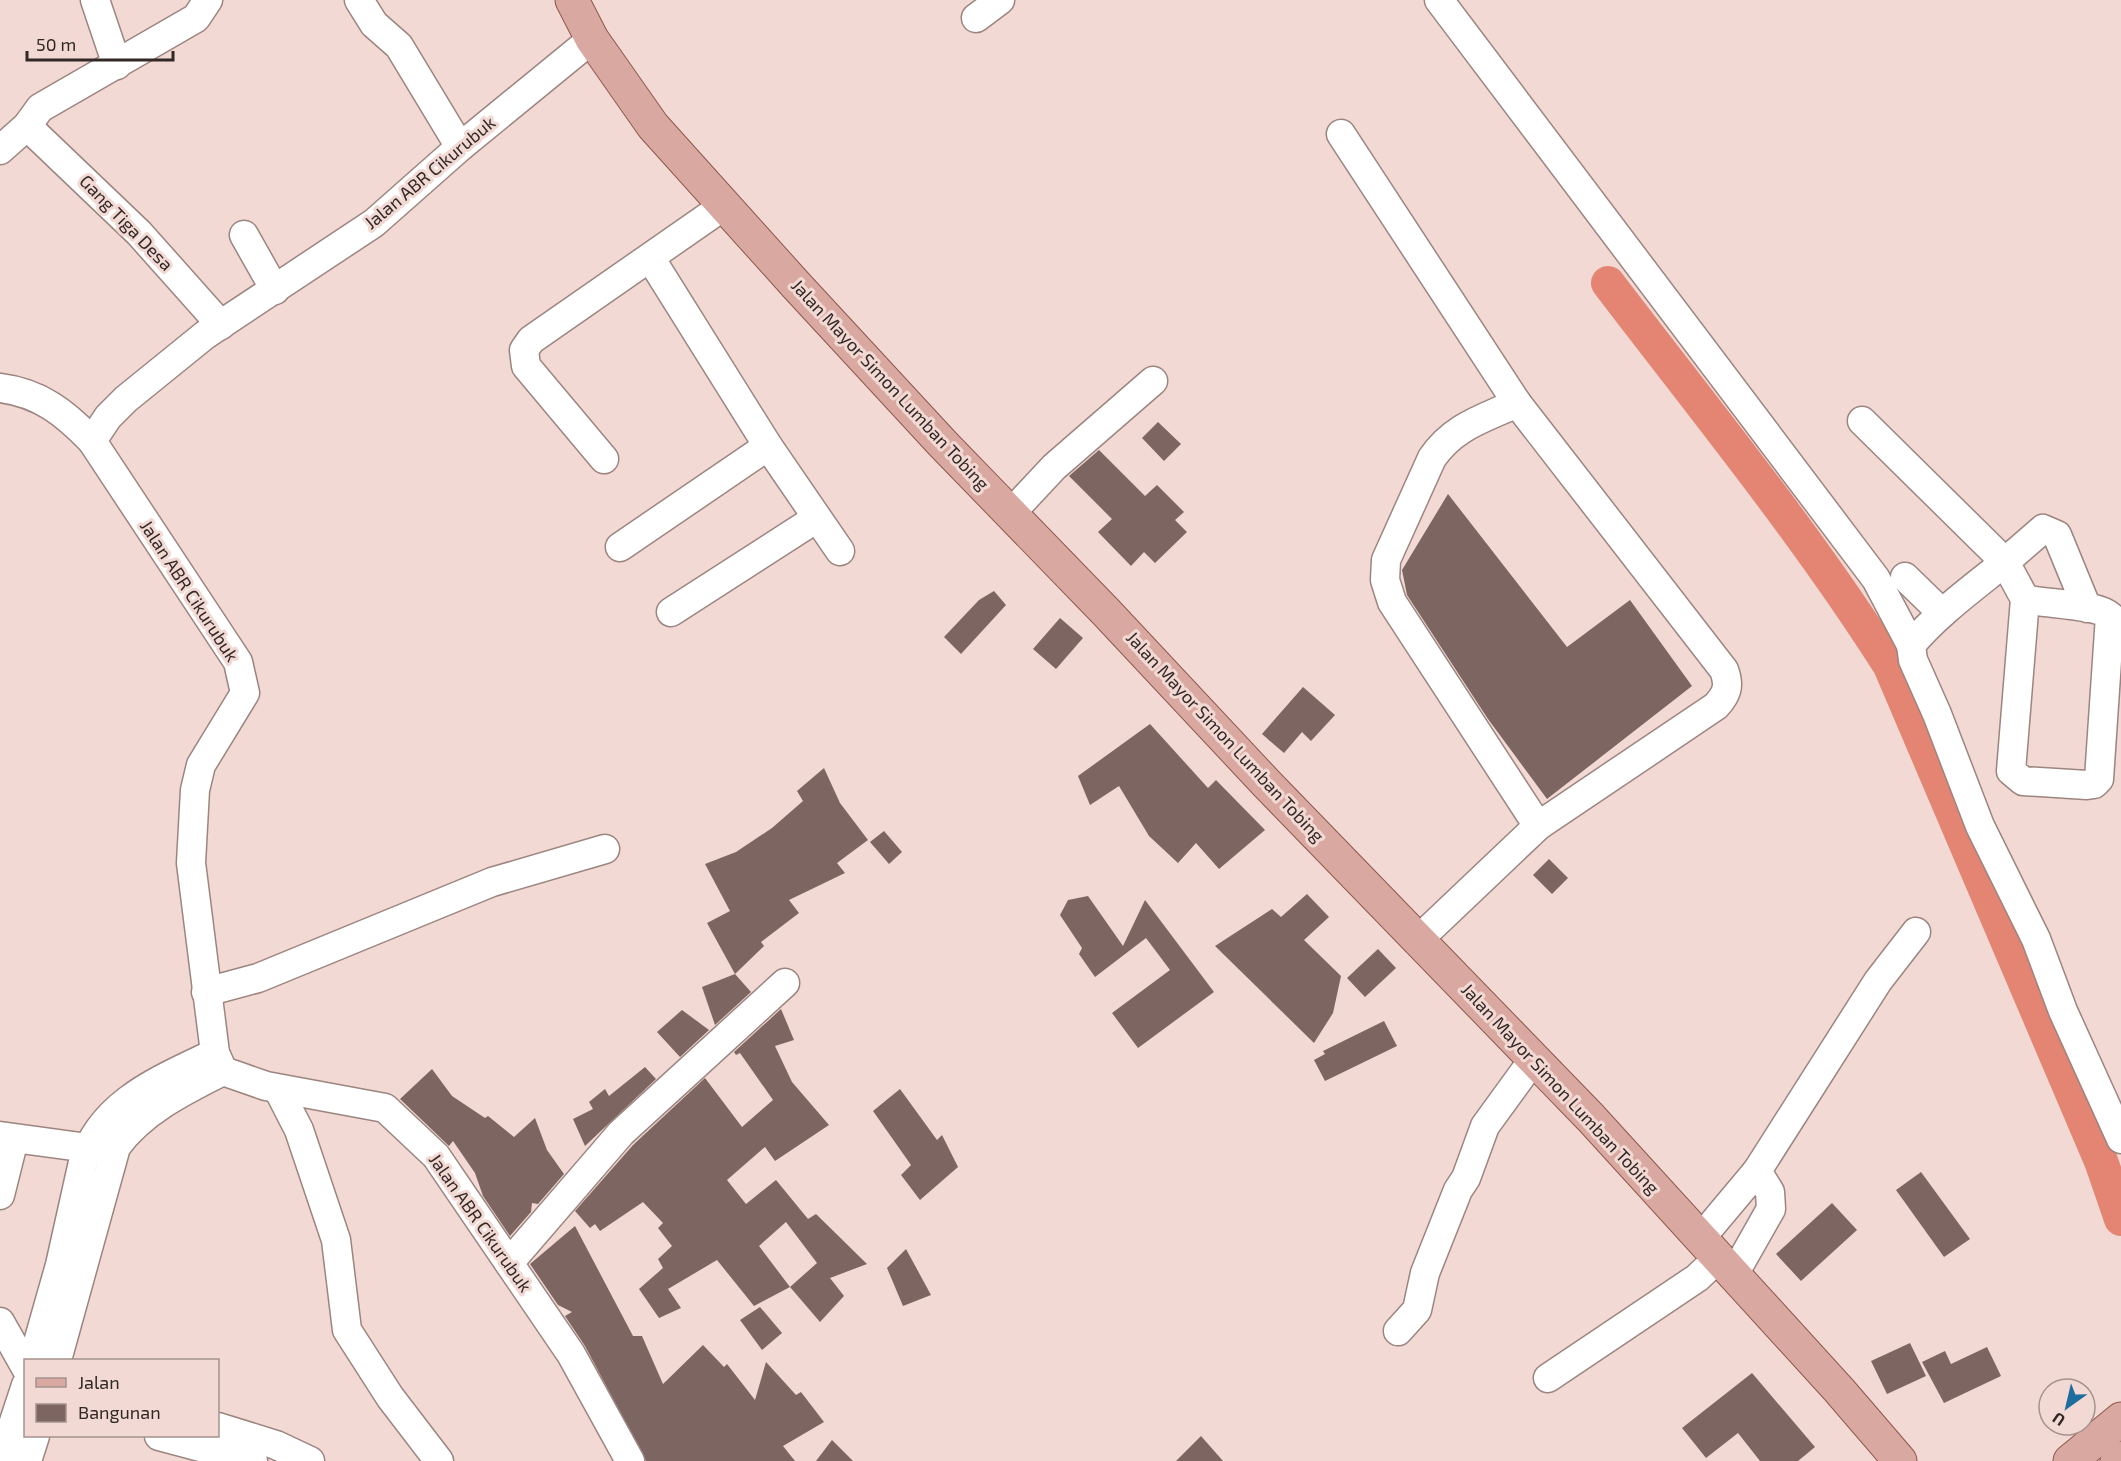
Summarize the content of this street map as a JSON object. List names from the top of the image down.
{
  "streets": {
    "main road": ["Jalan Mayor Simon Lumban Tobing"],
    "street": ["Jalan ABR Cikurubuk", "Gang Tiga Desa"]
  },
  "crossings": [
    ["Jalan ABR Cikurubuk", "Gang Tiga Desa"],
    ["Jalan ABR Cikurubuk", "Jalan Mayor Simon Lumban Tobing"]
  ],
  "legend": ["Jalan", "Bangunan"],
  "scale_bar": "50 m",
  "north": "bottom left"
}
